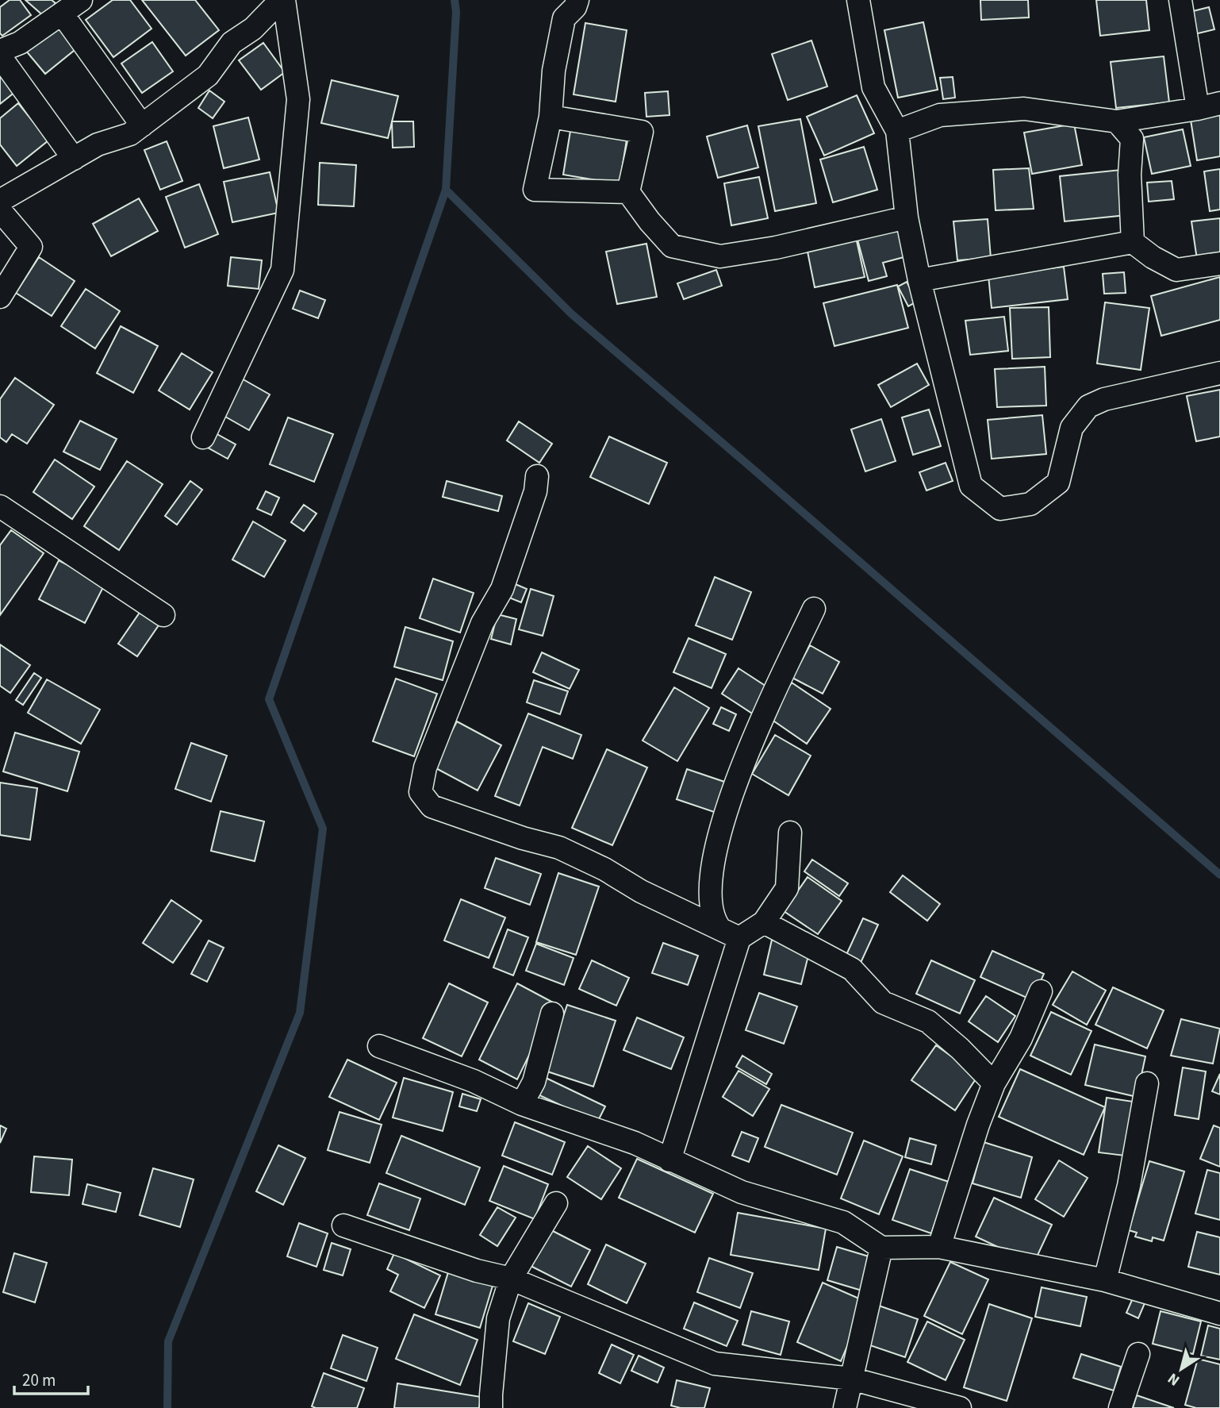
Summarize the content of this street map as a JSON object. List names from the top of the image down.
{
  "scale_bar": "20 m",
  "north": "bottom left"
}
